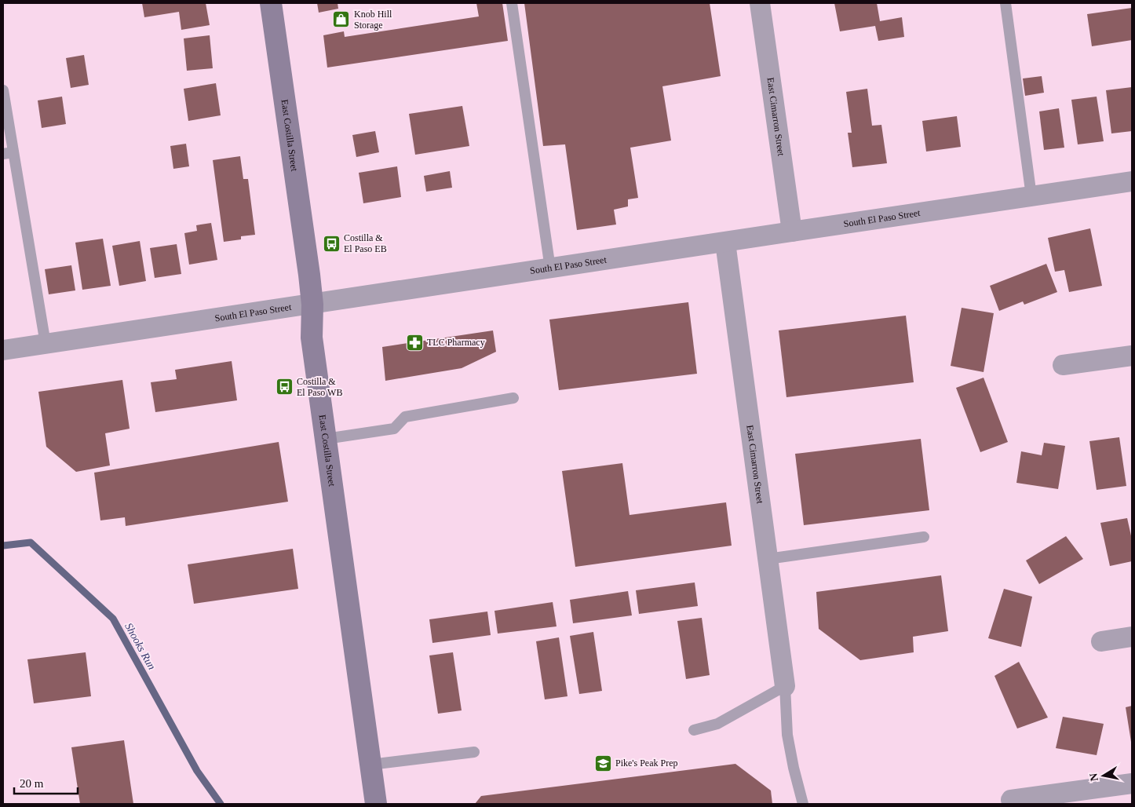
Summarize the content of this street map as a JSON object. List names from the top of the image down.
{
  "streets": {
    "street": ["East Cimarron Street", "East Costilla Street", "South El Paso Street"]
  },
  "crossings": [
    ["East Cimarron Street", "South El Paso Street"],
    ["East Costilla Street", "South El Paso Street"]
  ],
  "water": ["Shooks Run"],
  "places": {
    "shop": ["Knob Hill Storage"],
    "bus stop": ["Costilla & El Paso EB", "Costilla & El Paso WB"],
    "pharmacy": ["TLC Pharmacy"],
    "school or university": ["Pike's Peak Prep"]
  },
  "scale_bar": "20 m",
  "north": "left"
}
